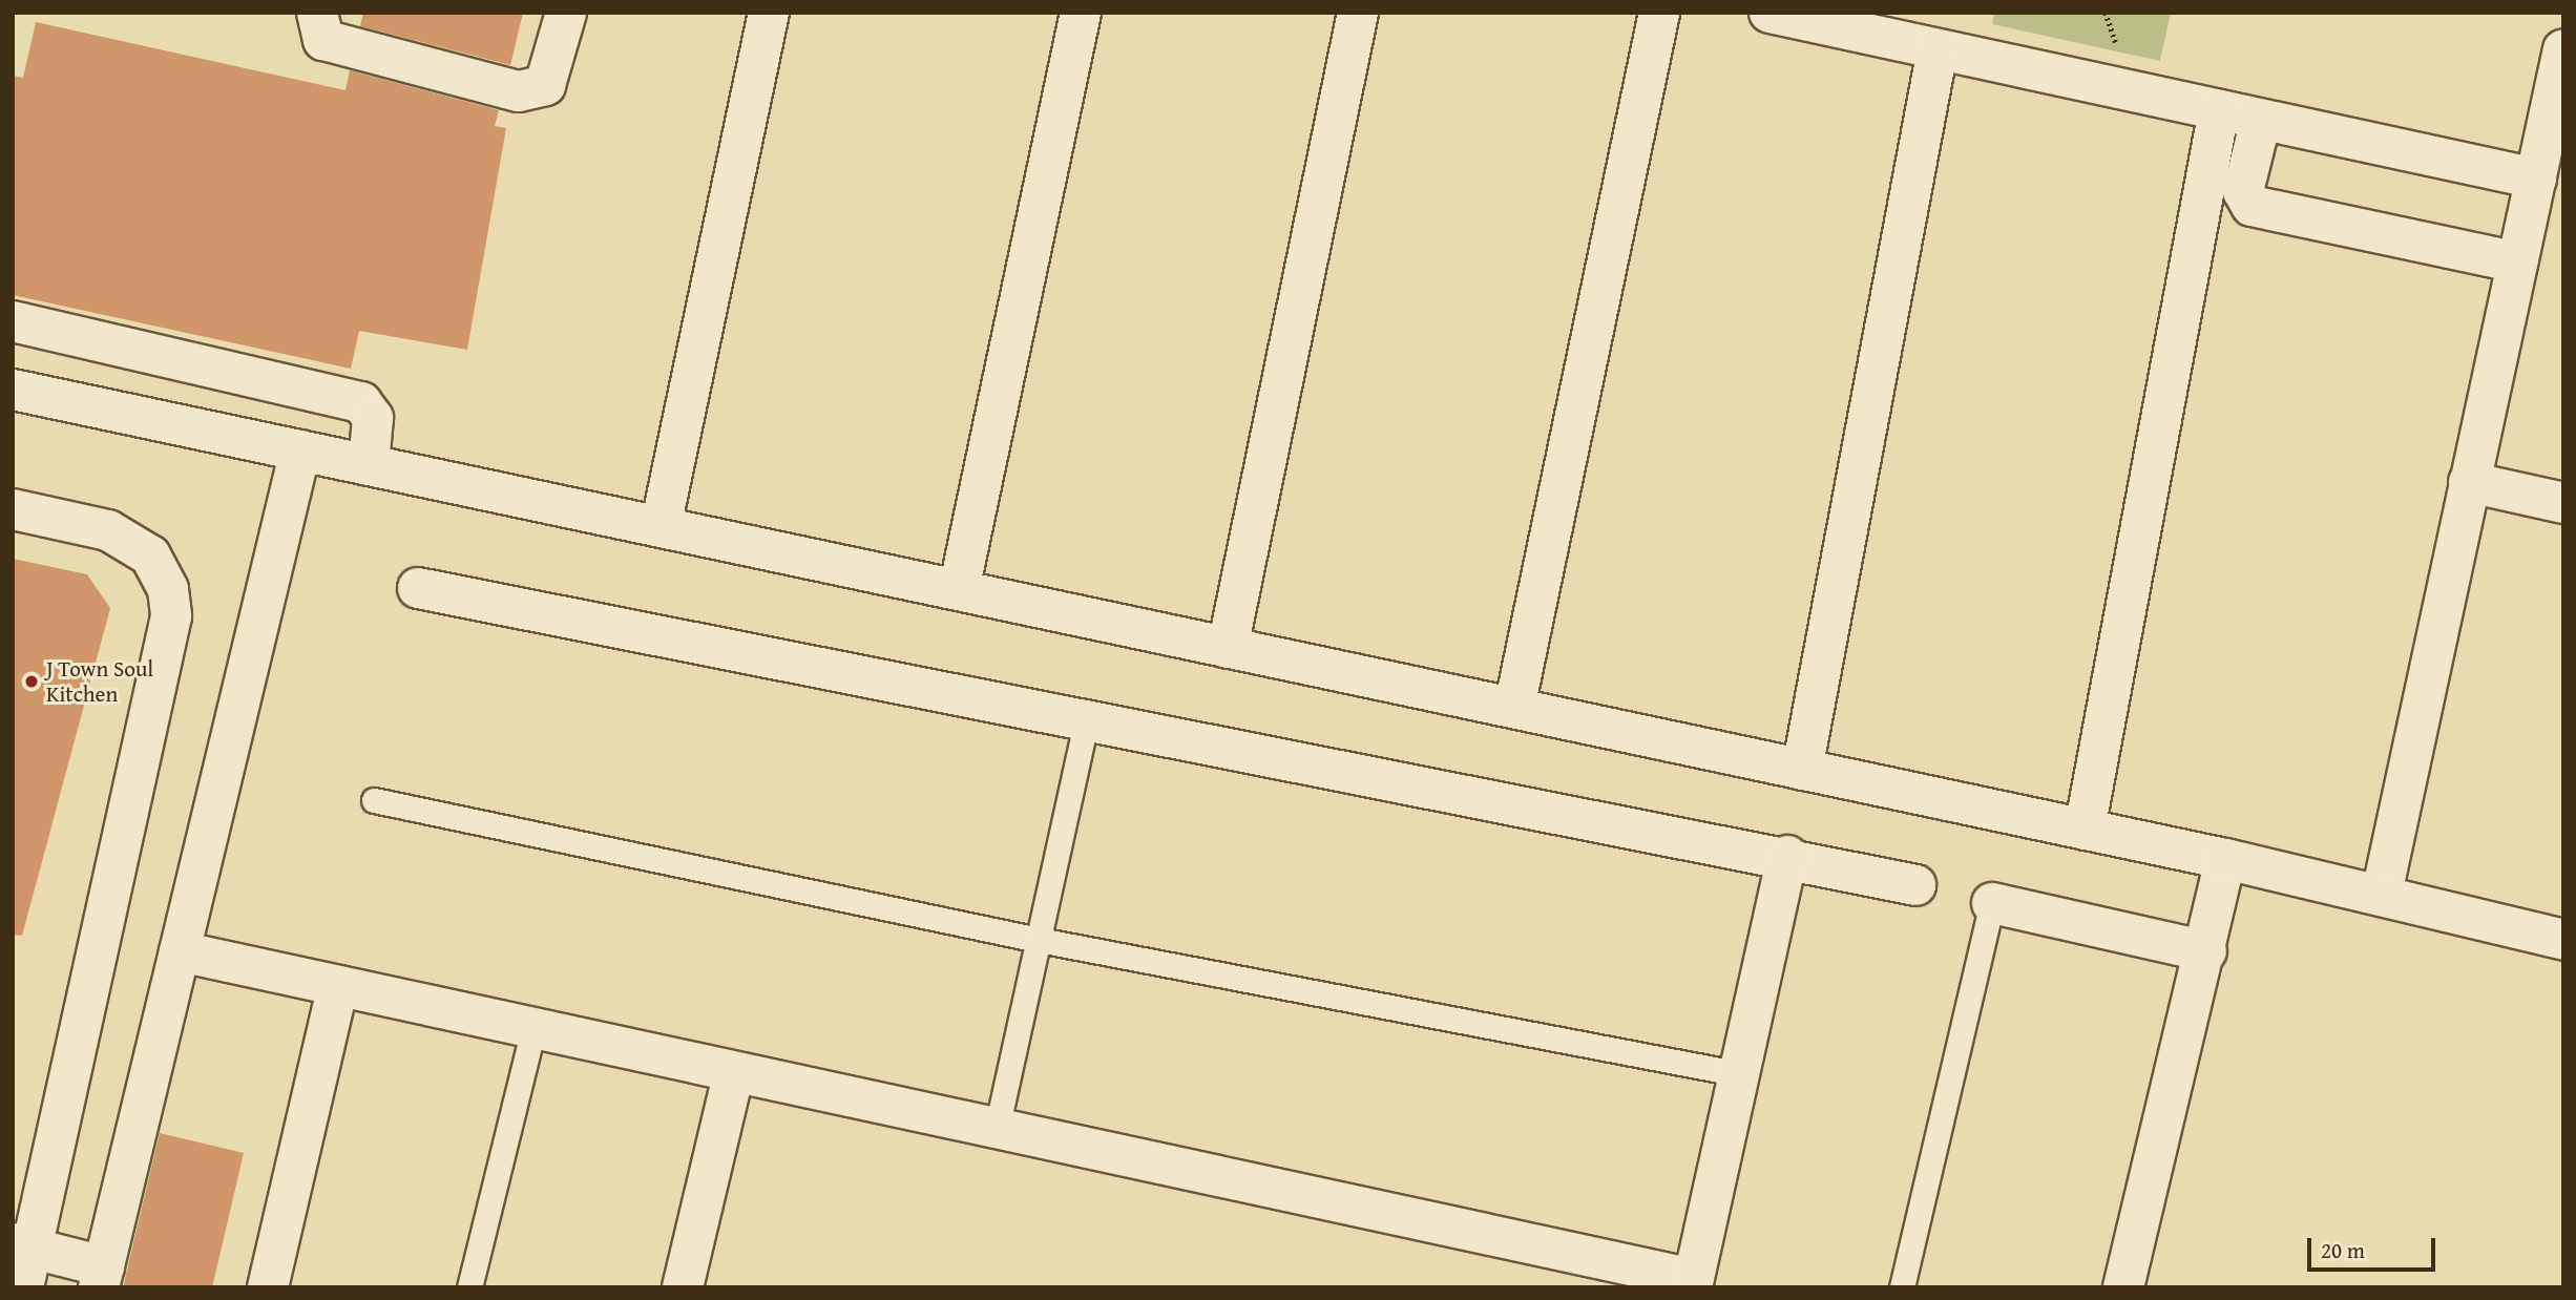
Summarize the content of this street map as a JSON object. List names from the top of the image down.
{
  "places": ["J Town Soul Kitchen"],
  "scale_bar": "20 m"
}
